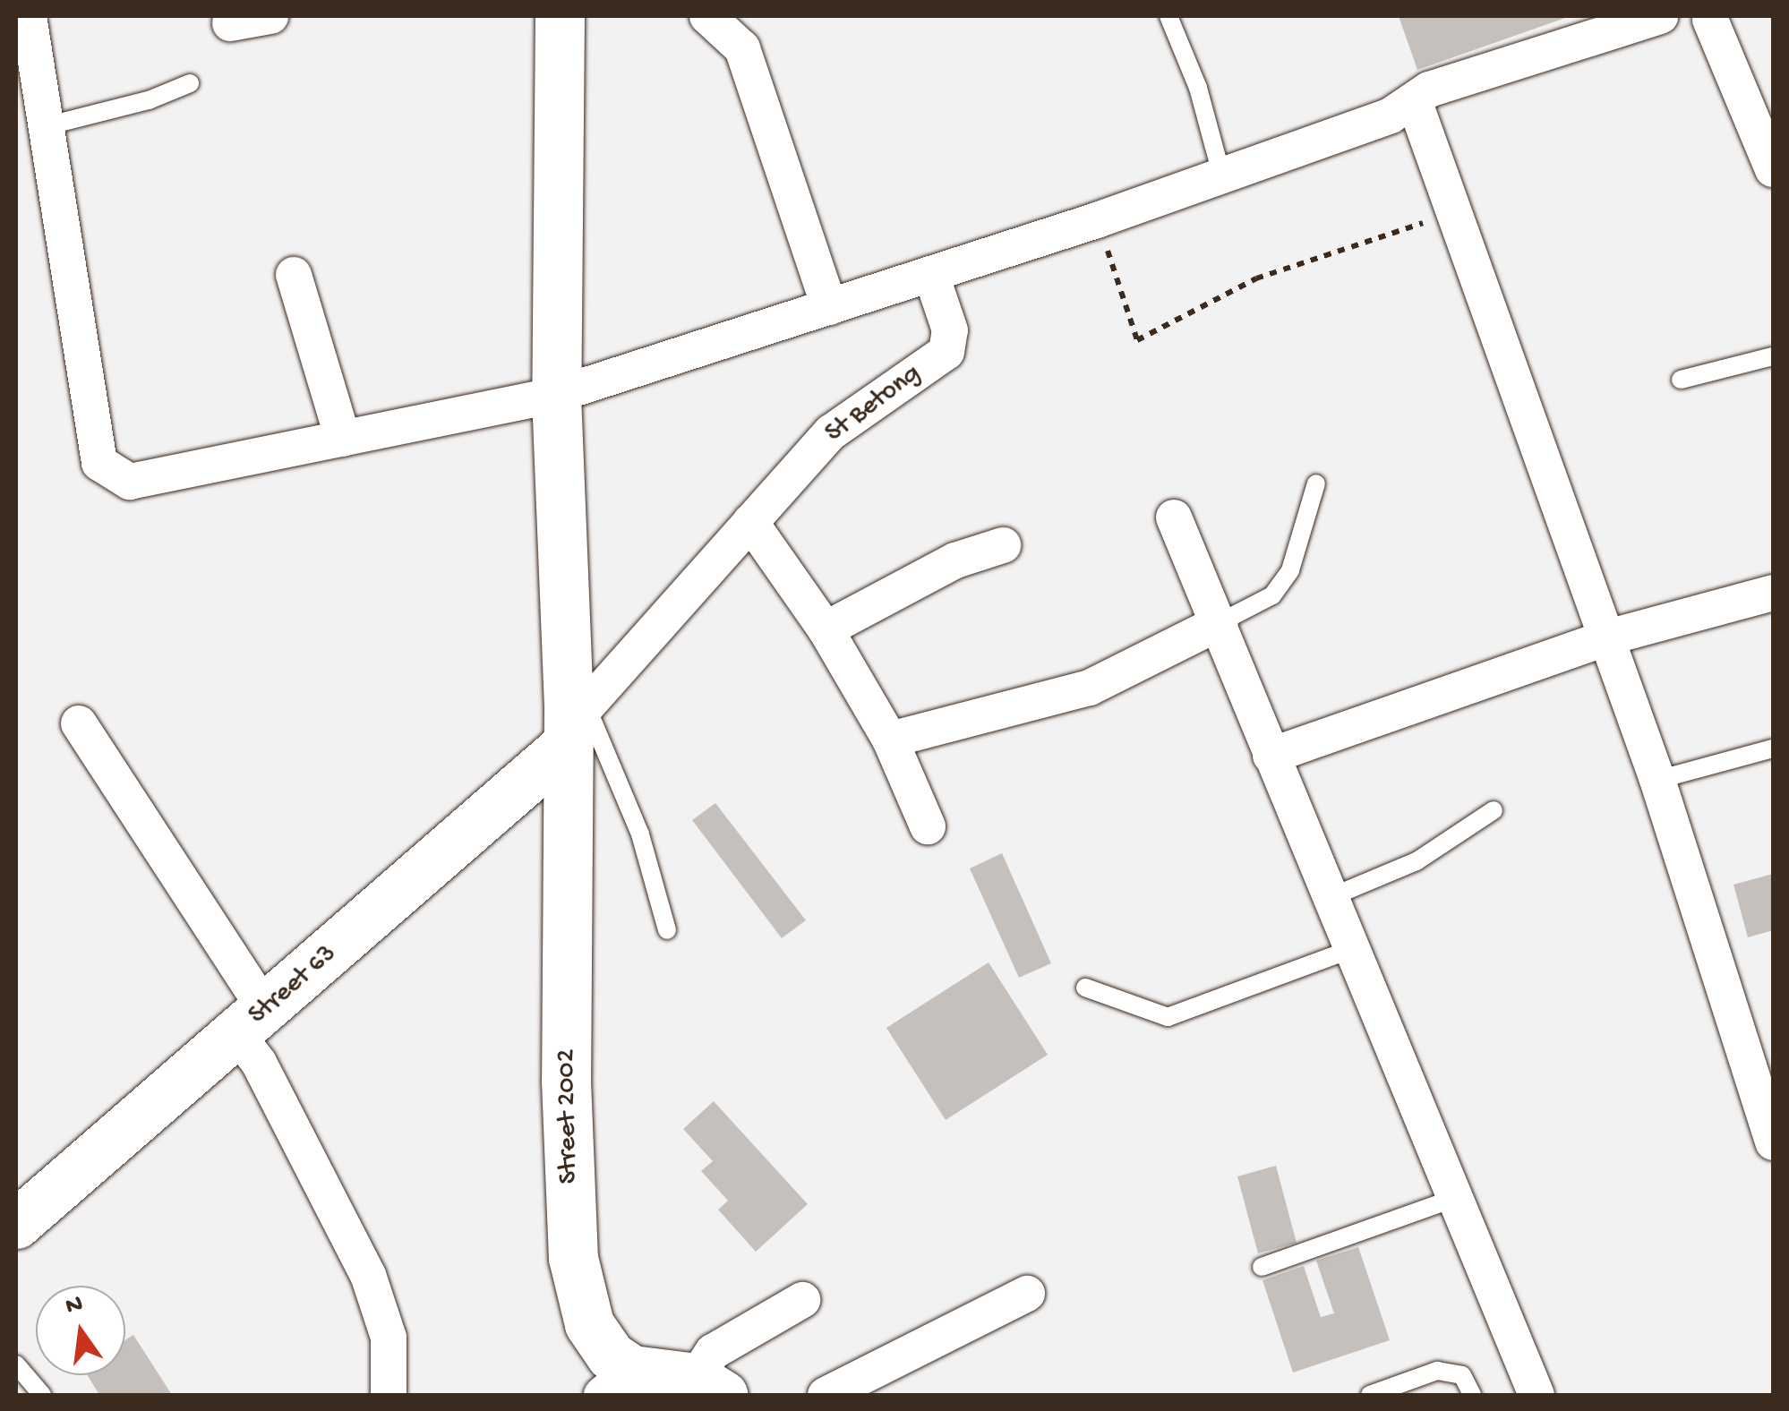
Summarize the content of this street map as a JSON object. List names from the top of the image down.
{
  "streets": {
    "street": ["St Betong", "Street 63", "Street 2002"]
  },
  "crossings": [
    ["St Betong", "Street 63"],
    ["St Betong", "Street 2002"],
    ["Street 63", "Street 2002"]
  ],
  "north": "top"
}
